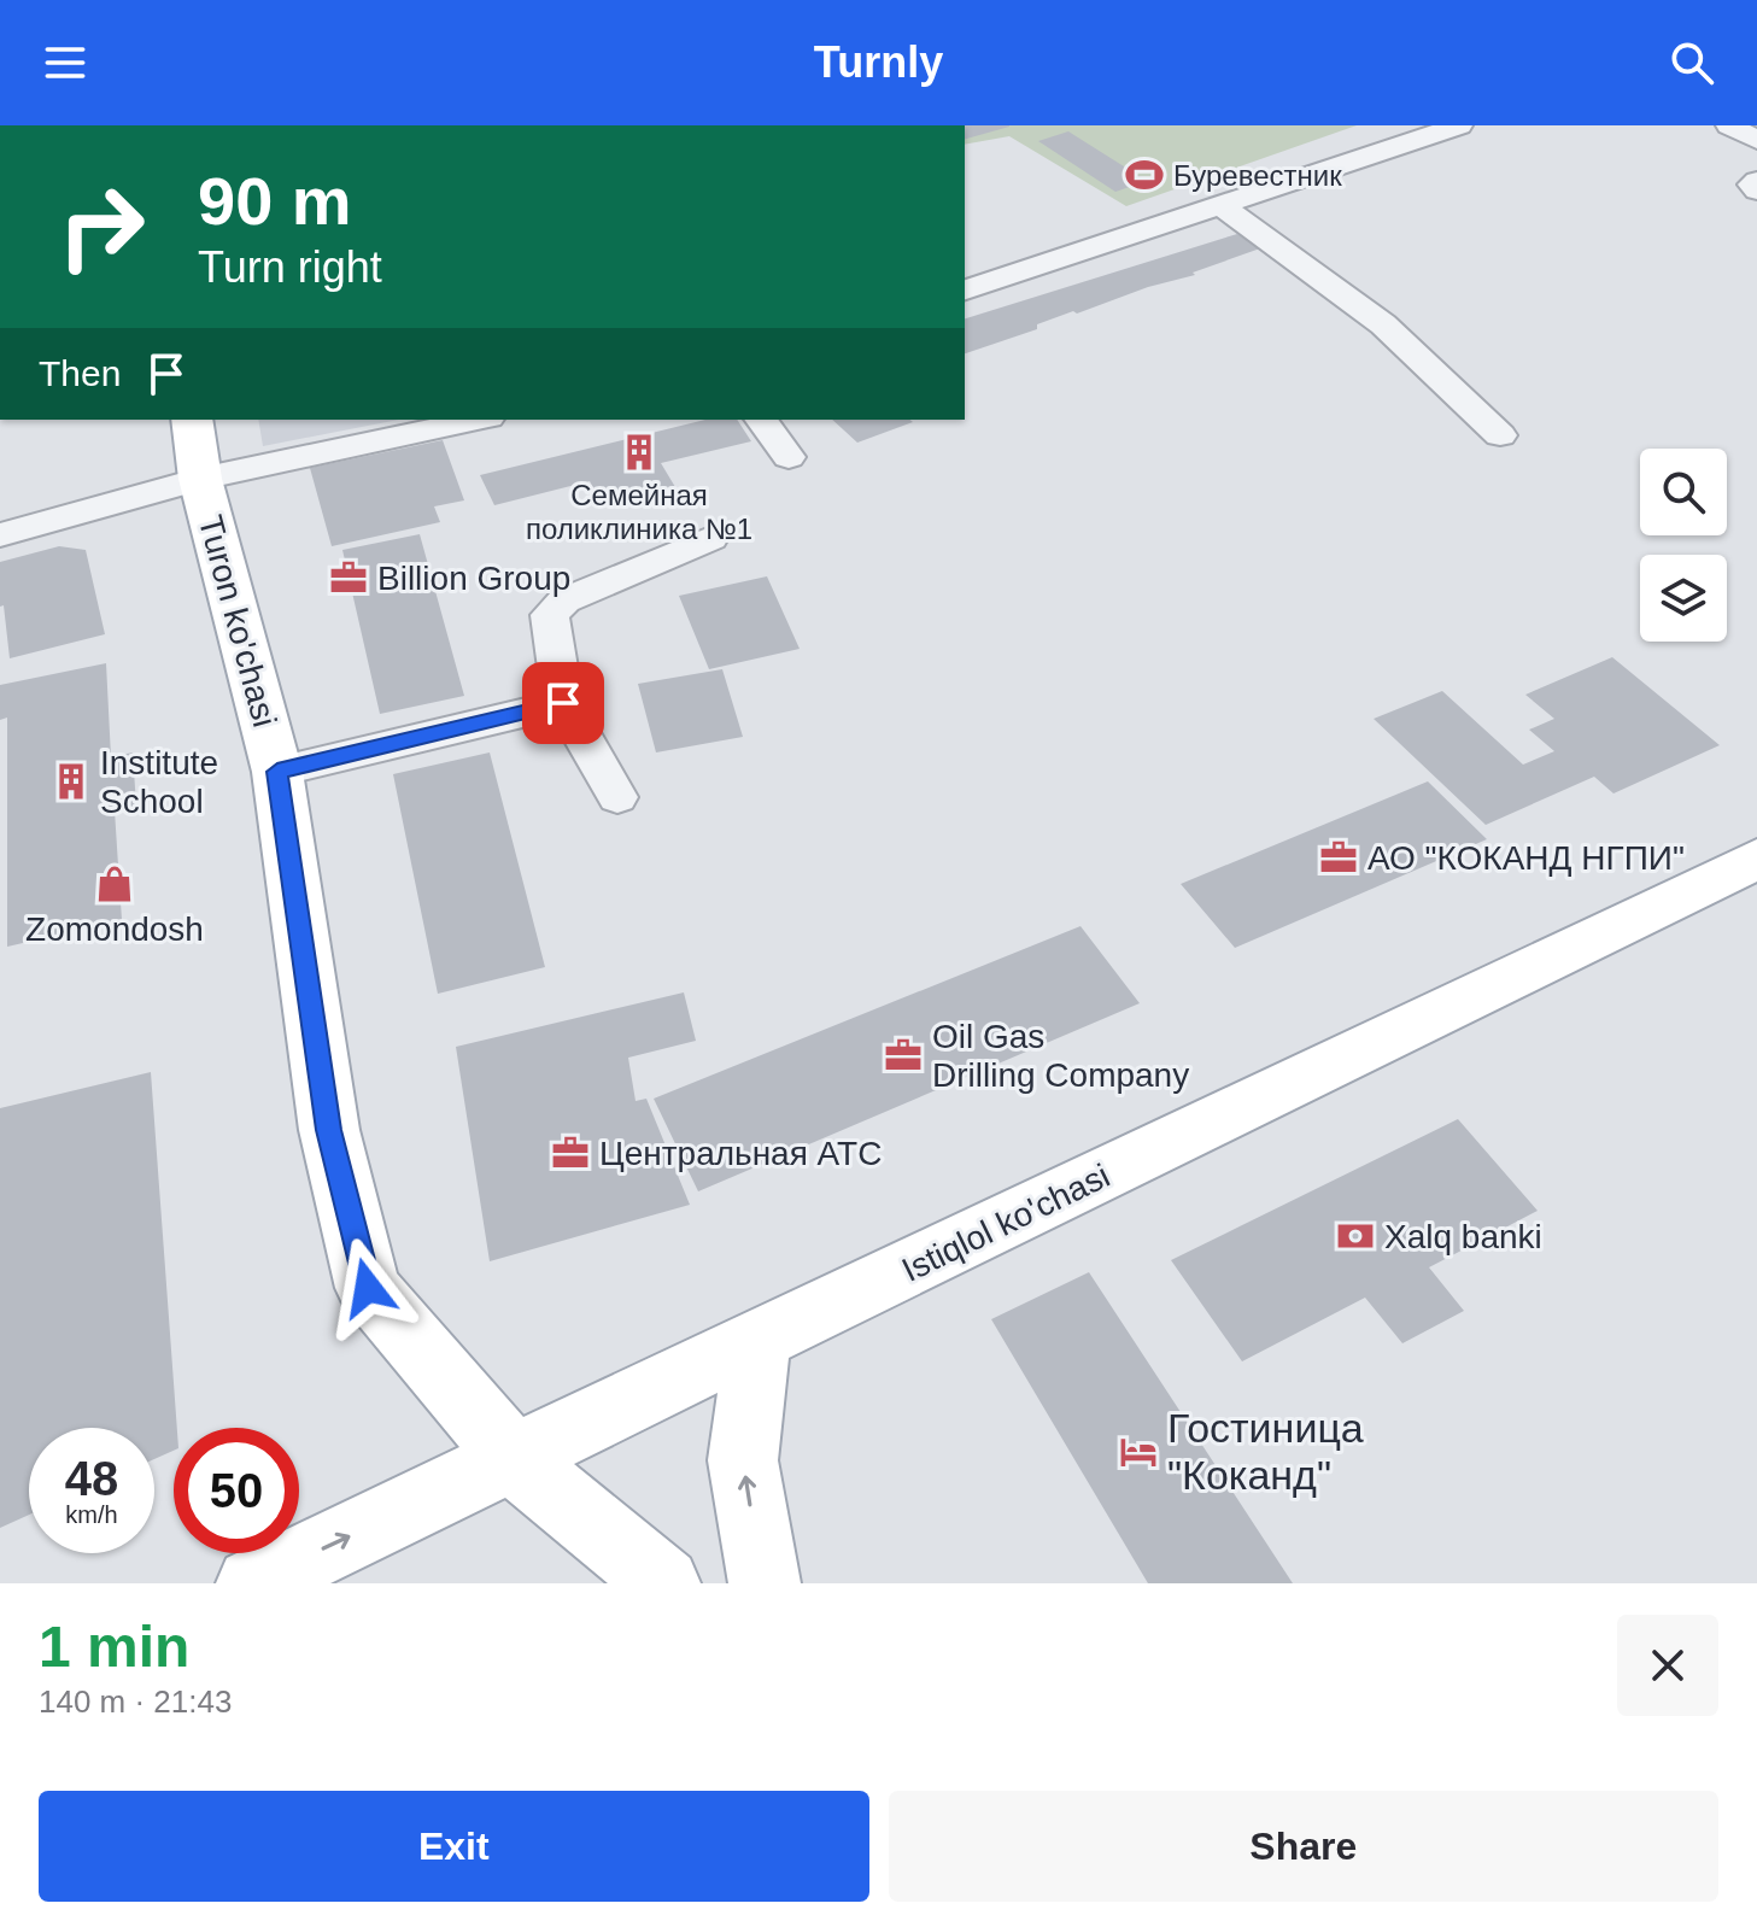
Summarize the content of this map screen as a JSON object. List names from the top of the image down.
{
  "streets": {
    "main road": ["Turon ko'chasi", "Istiqlol ko'chasi"]
  },
  "crossings": [
    ["Turon ko'chasi", "Istiqlol ko'chasi"]
  ],
  "places": {
    "sports": ["Буревестник"],
    "building": ["Семейная поликлиника №1", "Institute School"],
    "office": [
      "Billion Group",
      "АО \"КОКАНД НГПИ\"",
      "Oil Gas Drilling Company",
      "Центральная АТС"
    ],
    "shop": ["Zomondosh"],
    "bank": ["Xalq banki"],
    "hotel": ["Гостиница \"Коканд\""]
  },
  "page": {
    "header": "Turnly",
    "turn": ["90 m", "Turn right"],
    "then": "Then",
    "speed": "48 km/h",
    "limit": "50",
    "heading": ["1 min", "140 m · 21:43"],
    "buttons": ["Exit", "Share"]
  }
}
